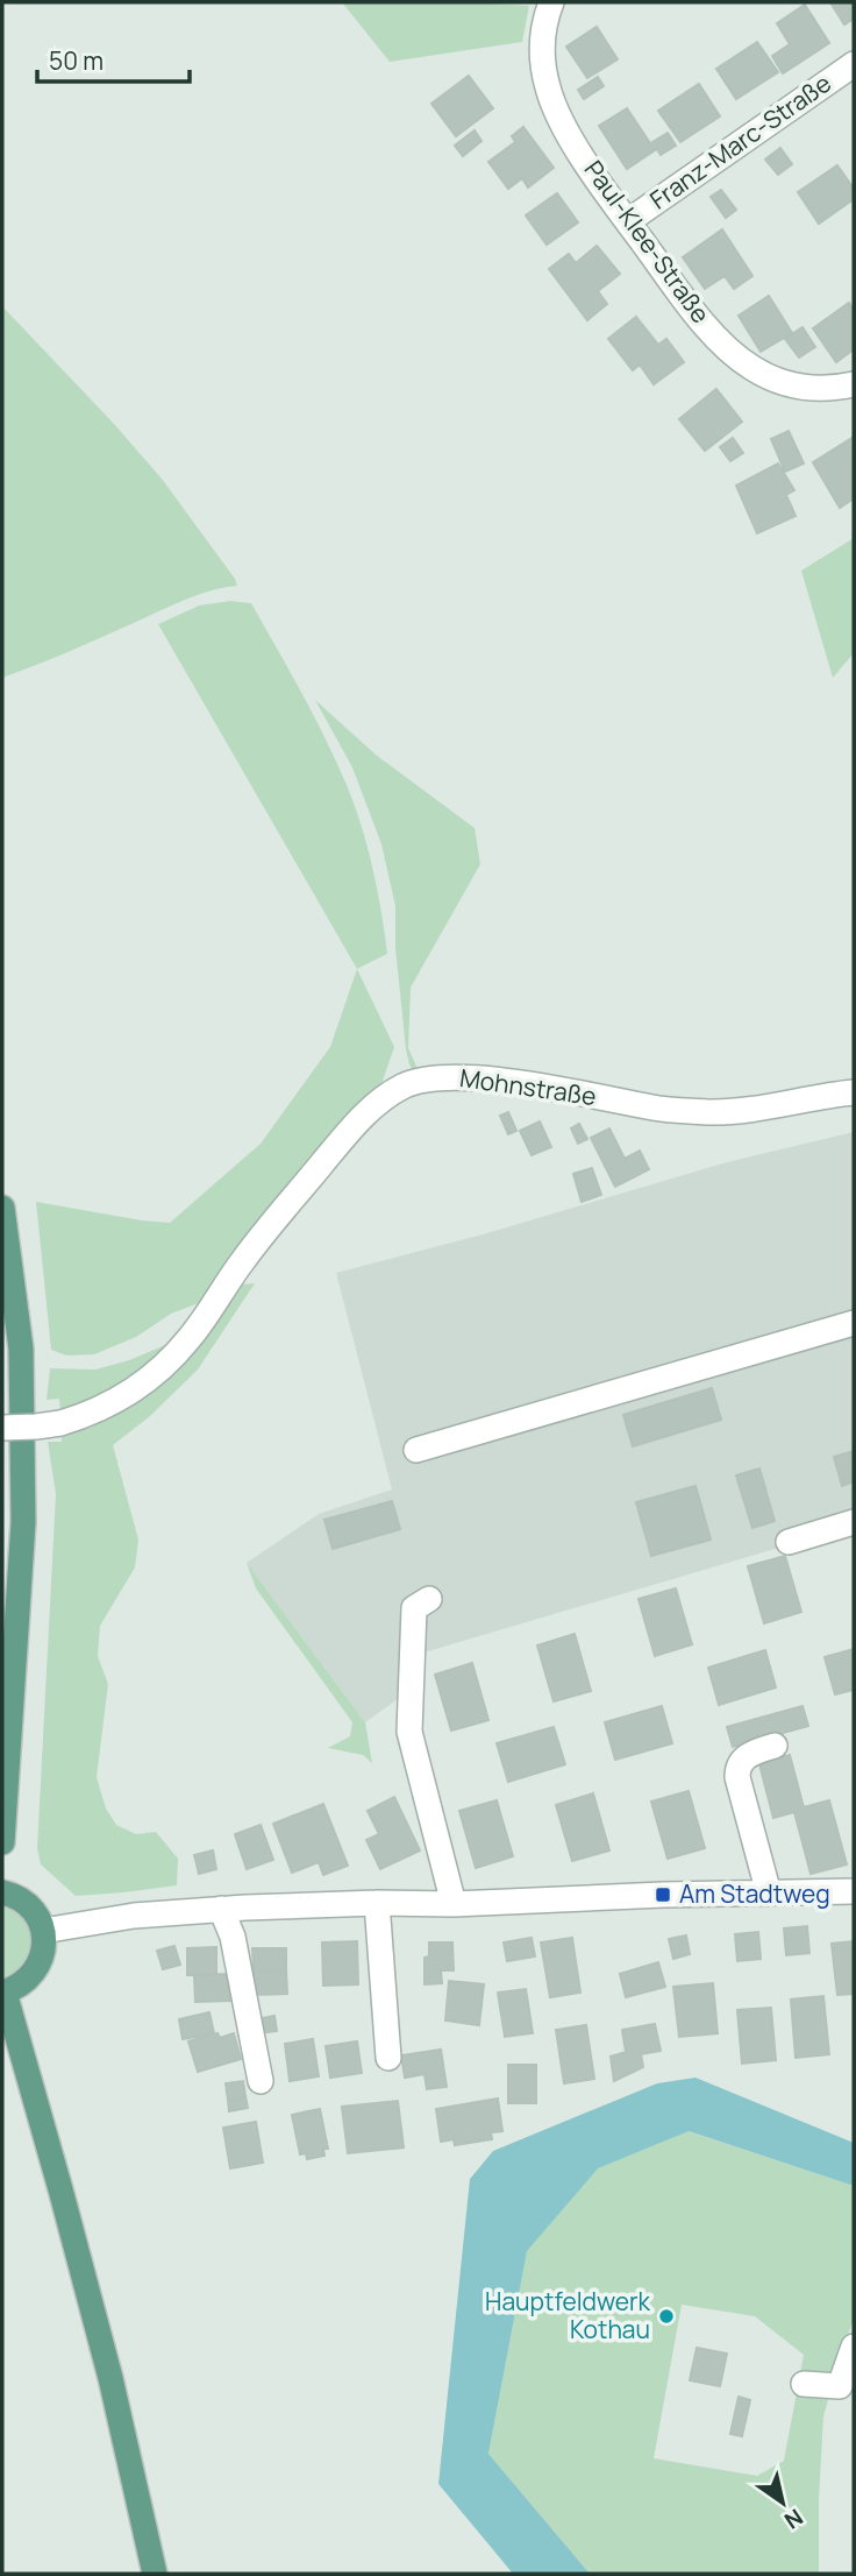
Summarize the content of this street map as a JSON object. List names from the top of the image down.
{
  "streets": {
    "street": ["Franz-Marc-Straße", "Paul-Klee-Straße", "Mohnstraße"]
  },
  "crossings": [
    ["Franz-Marc-Straße", "Paul-Klee-Straße"]
  ],
  "places": {
    "transit": ["Am Stadtweg"],
    "other": ["Hauptfeldwerk Kothau"]
  },
  "scale_bar": "50 m",
  "north": "bottom right"
}
